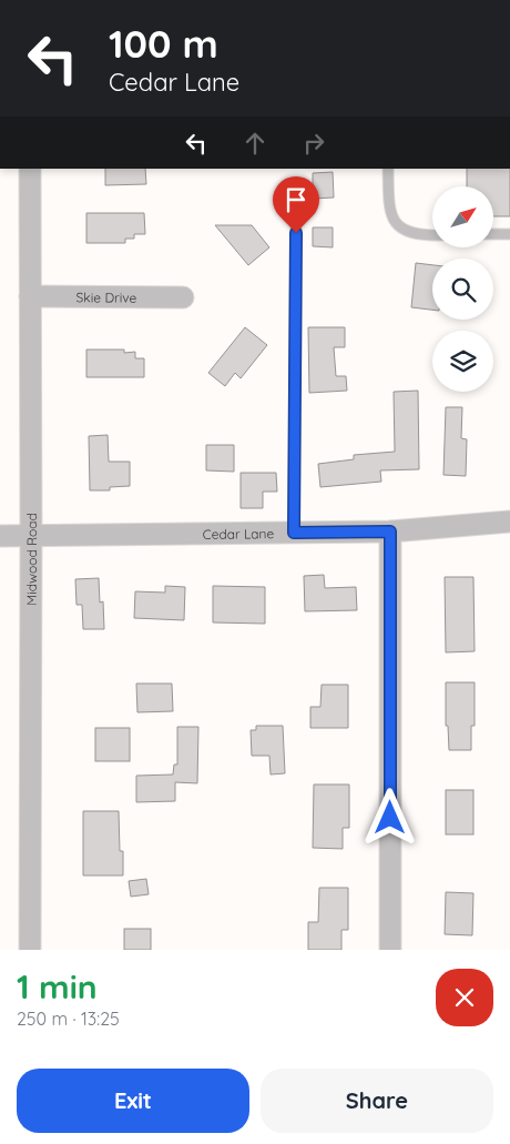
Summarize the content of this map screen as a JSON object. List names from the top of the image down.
{
  "streets": {
    "street": ["Skie Drive", "Cedar Lane", "Midwood Road"]
  },
  "crossings": [
    ["Skie Drive", "Midwood Road"],
    ["Cedar Lane", "Midwood Road"]
  ],
  "north": "top right",
  "page": {
    "turn": ["100 m", "Cedar Lane"],
    "heading": ["1 min", "250 m · 13:25"],
    "buttons": ["Exit", "Share"]
  }
}
